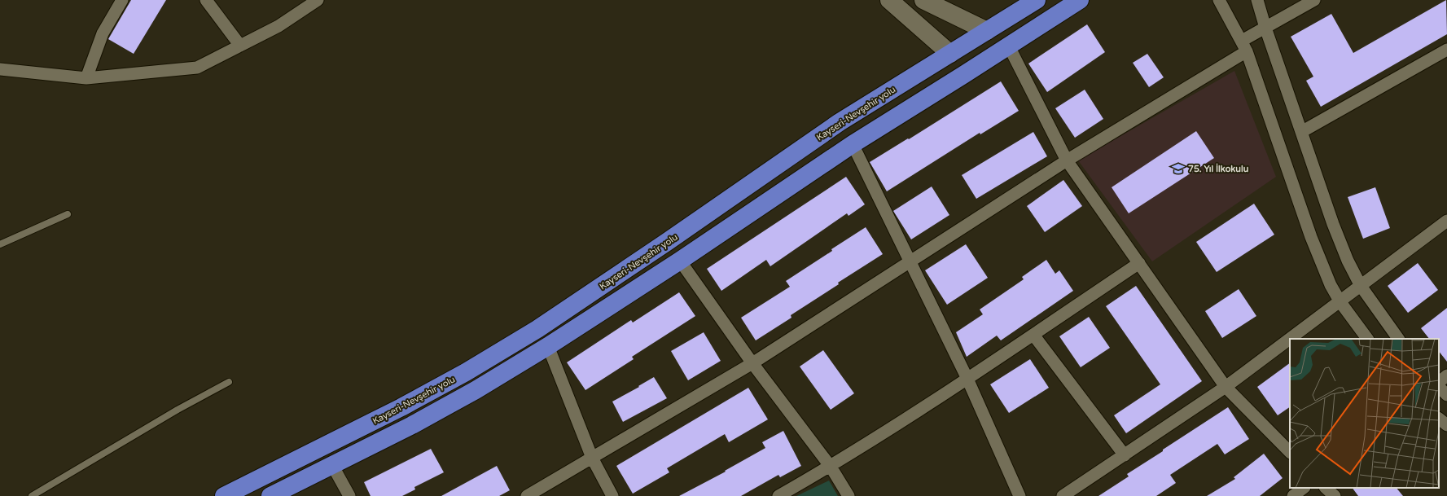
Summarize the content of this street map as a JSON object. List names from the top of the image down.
{
  "streets": {
    "highway": ["Kayseri-Nevşehir yolu"]
  },
  "places": {
    "school or university": ["75. Yıl İlkokulu"]
  }
}
